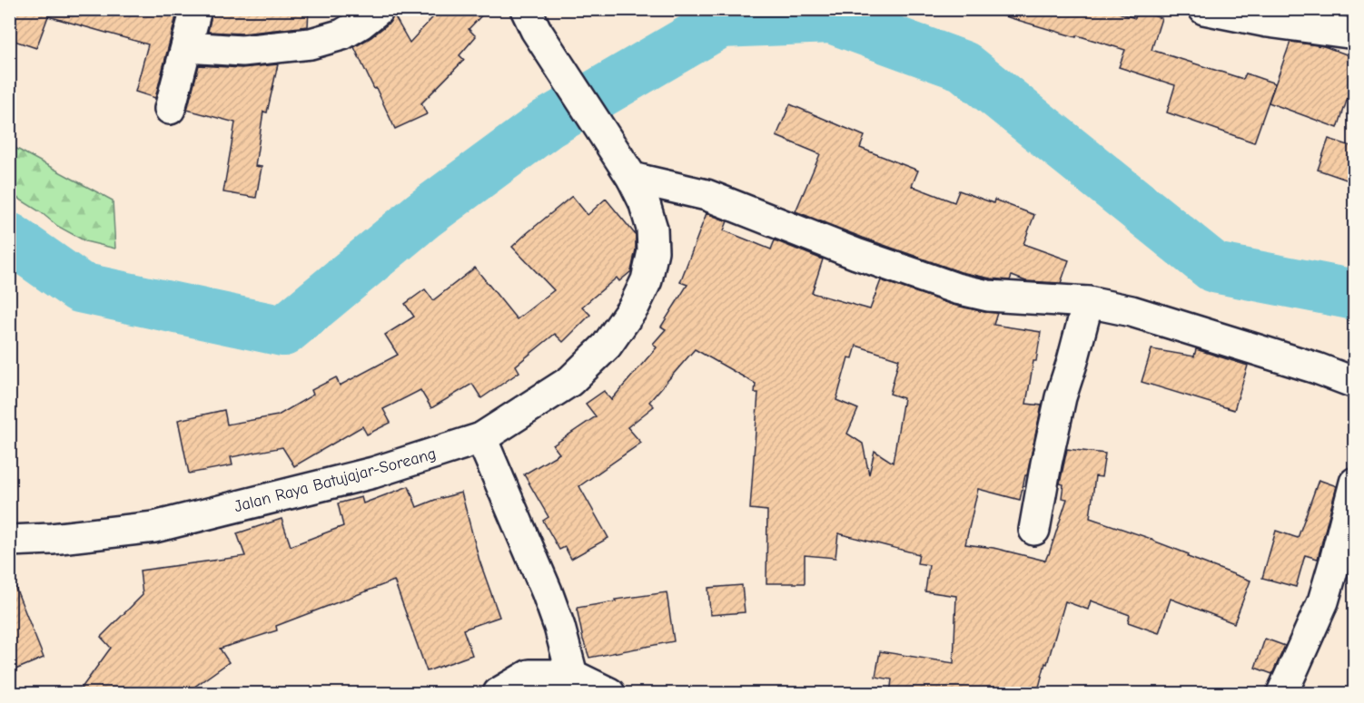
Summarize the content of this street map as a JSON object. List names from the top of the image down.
{
  "streets": {
    "main road": ["Jalan Raya Batujajar-Soreang"]
  }
}
